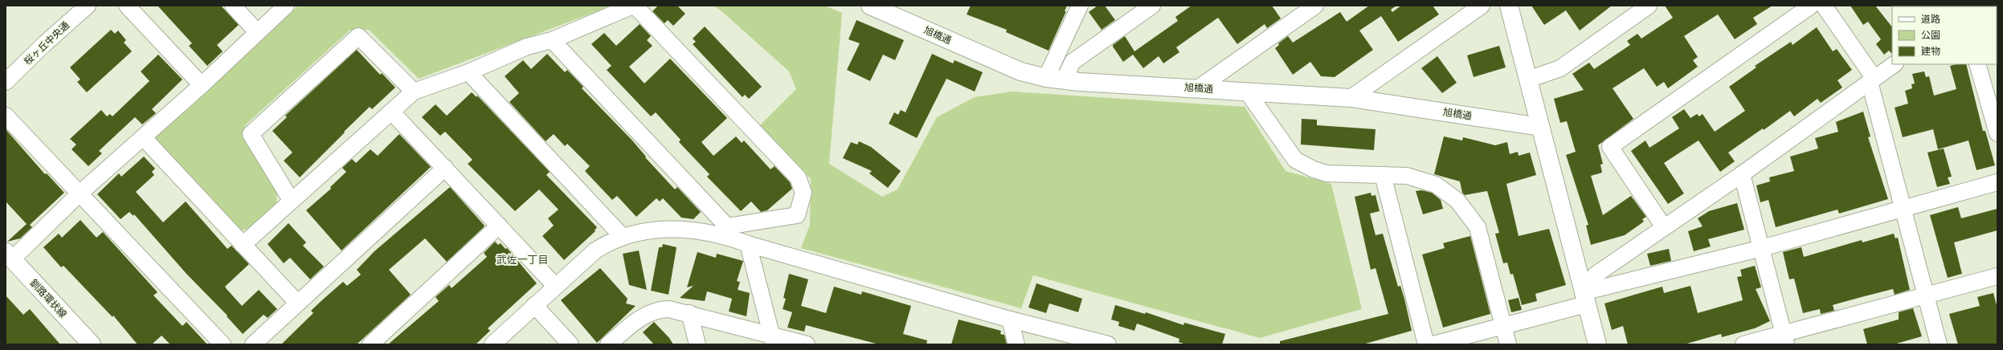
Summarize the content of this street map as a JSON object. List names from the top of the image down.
{
  "streets": {
    "street": ["旭橋通", "桜ヶ丘中央通", "釧路環状線"]
  },
  "districts": ["武佐一丁目"],
  "legend": ["道路", "公園", "建物"]
}
